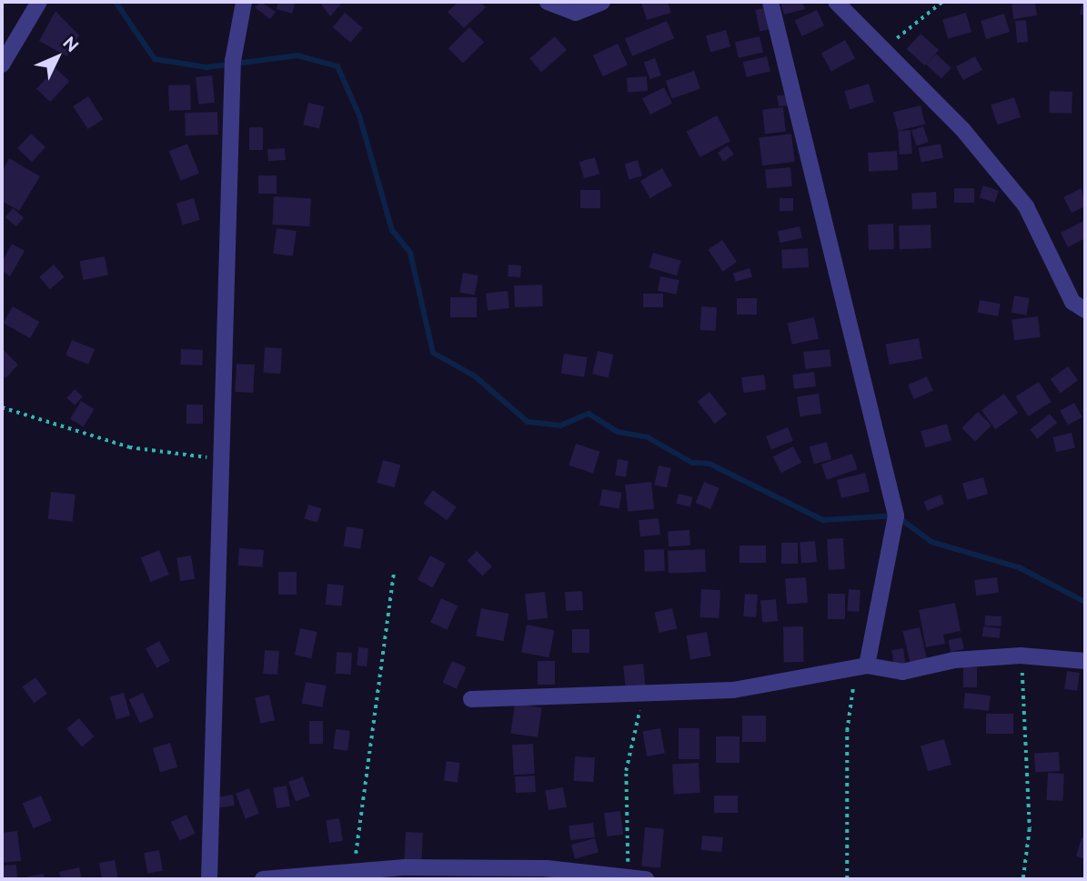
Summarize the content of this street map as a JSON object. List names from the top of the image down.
{
  "north": "top right"
}
